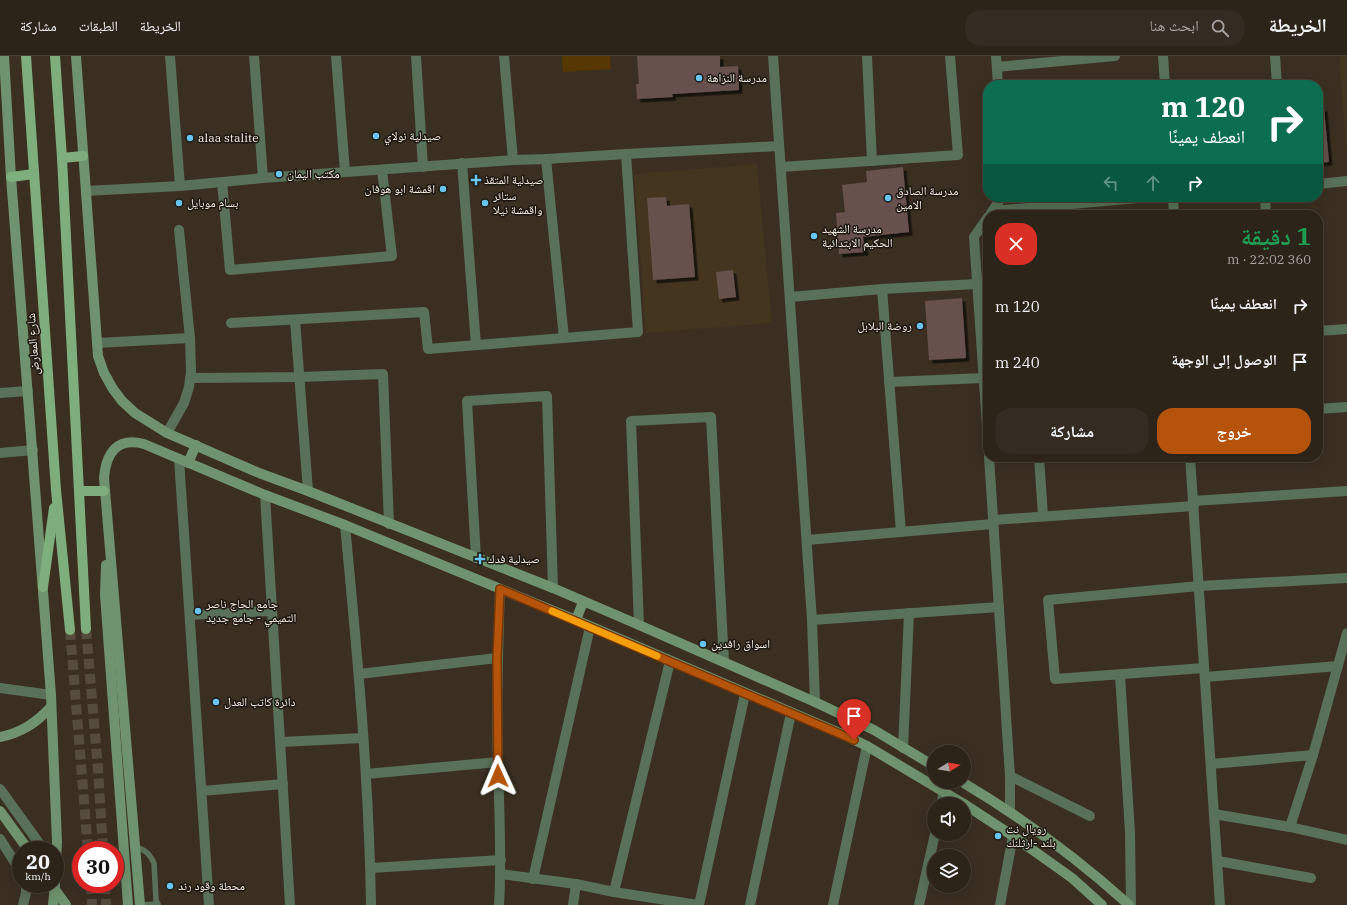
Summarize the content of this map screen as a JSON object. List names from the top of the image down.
{
  "streets": {
    "main road": ["شارع المعارض"]
  },
  "places": {
    "other": [
      "مدرسة النزاهة",
      "صيدلية نولاي",
      "alaa stalite",
      "مكتب اليمان",
      "اقمشة ابو هوفان",
      "مدرسة الصادق الامين",
      "بسام موبايل",
      "ستائر واقمشة نيلا",
      "مدرسة الشهيد الحكيم الابتدائية",
      "روضة البلابل",
      "جامع الحاج ناصر التميمي - جامع جديد",
      "اسواق رافدين",
      "دائرة كاتب العدل",
      "رويال نت بلند -ارثلنك",
      "محطة وقود رند"
    ],
    "health": ["صيدلية المتقذ", "صيدلية فدك"]
  },
  "north": "right",
  "page": {
    "header": "الخريطة",
    "search": "ابحث هنا",
    "nav": ["الخريطة", "الطبقات", "مشاركة"],
    "turn": ["120 m", "انعطف يمينًا"],
    "heading": ["1 دقيقة", "360 m · 22:02"],
    "list": [
      {
        "name": "انعطف يمينًا",
        "value": "120 m"
      },
      {
        "name": "الوصول إلى الوجهة",
        "value": "240 m"
      }
    ],
    "buttons": ["خروج", "مشاركة"],
    "speed": "20 km/h",
    "limit": "30"
  }
}
